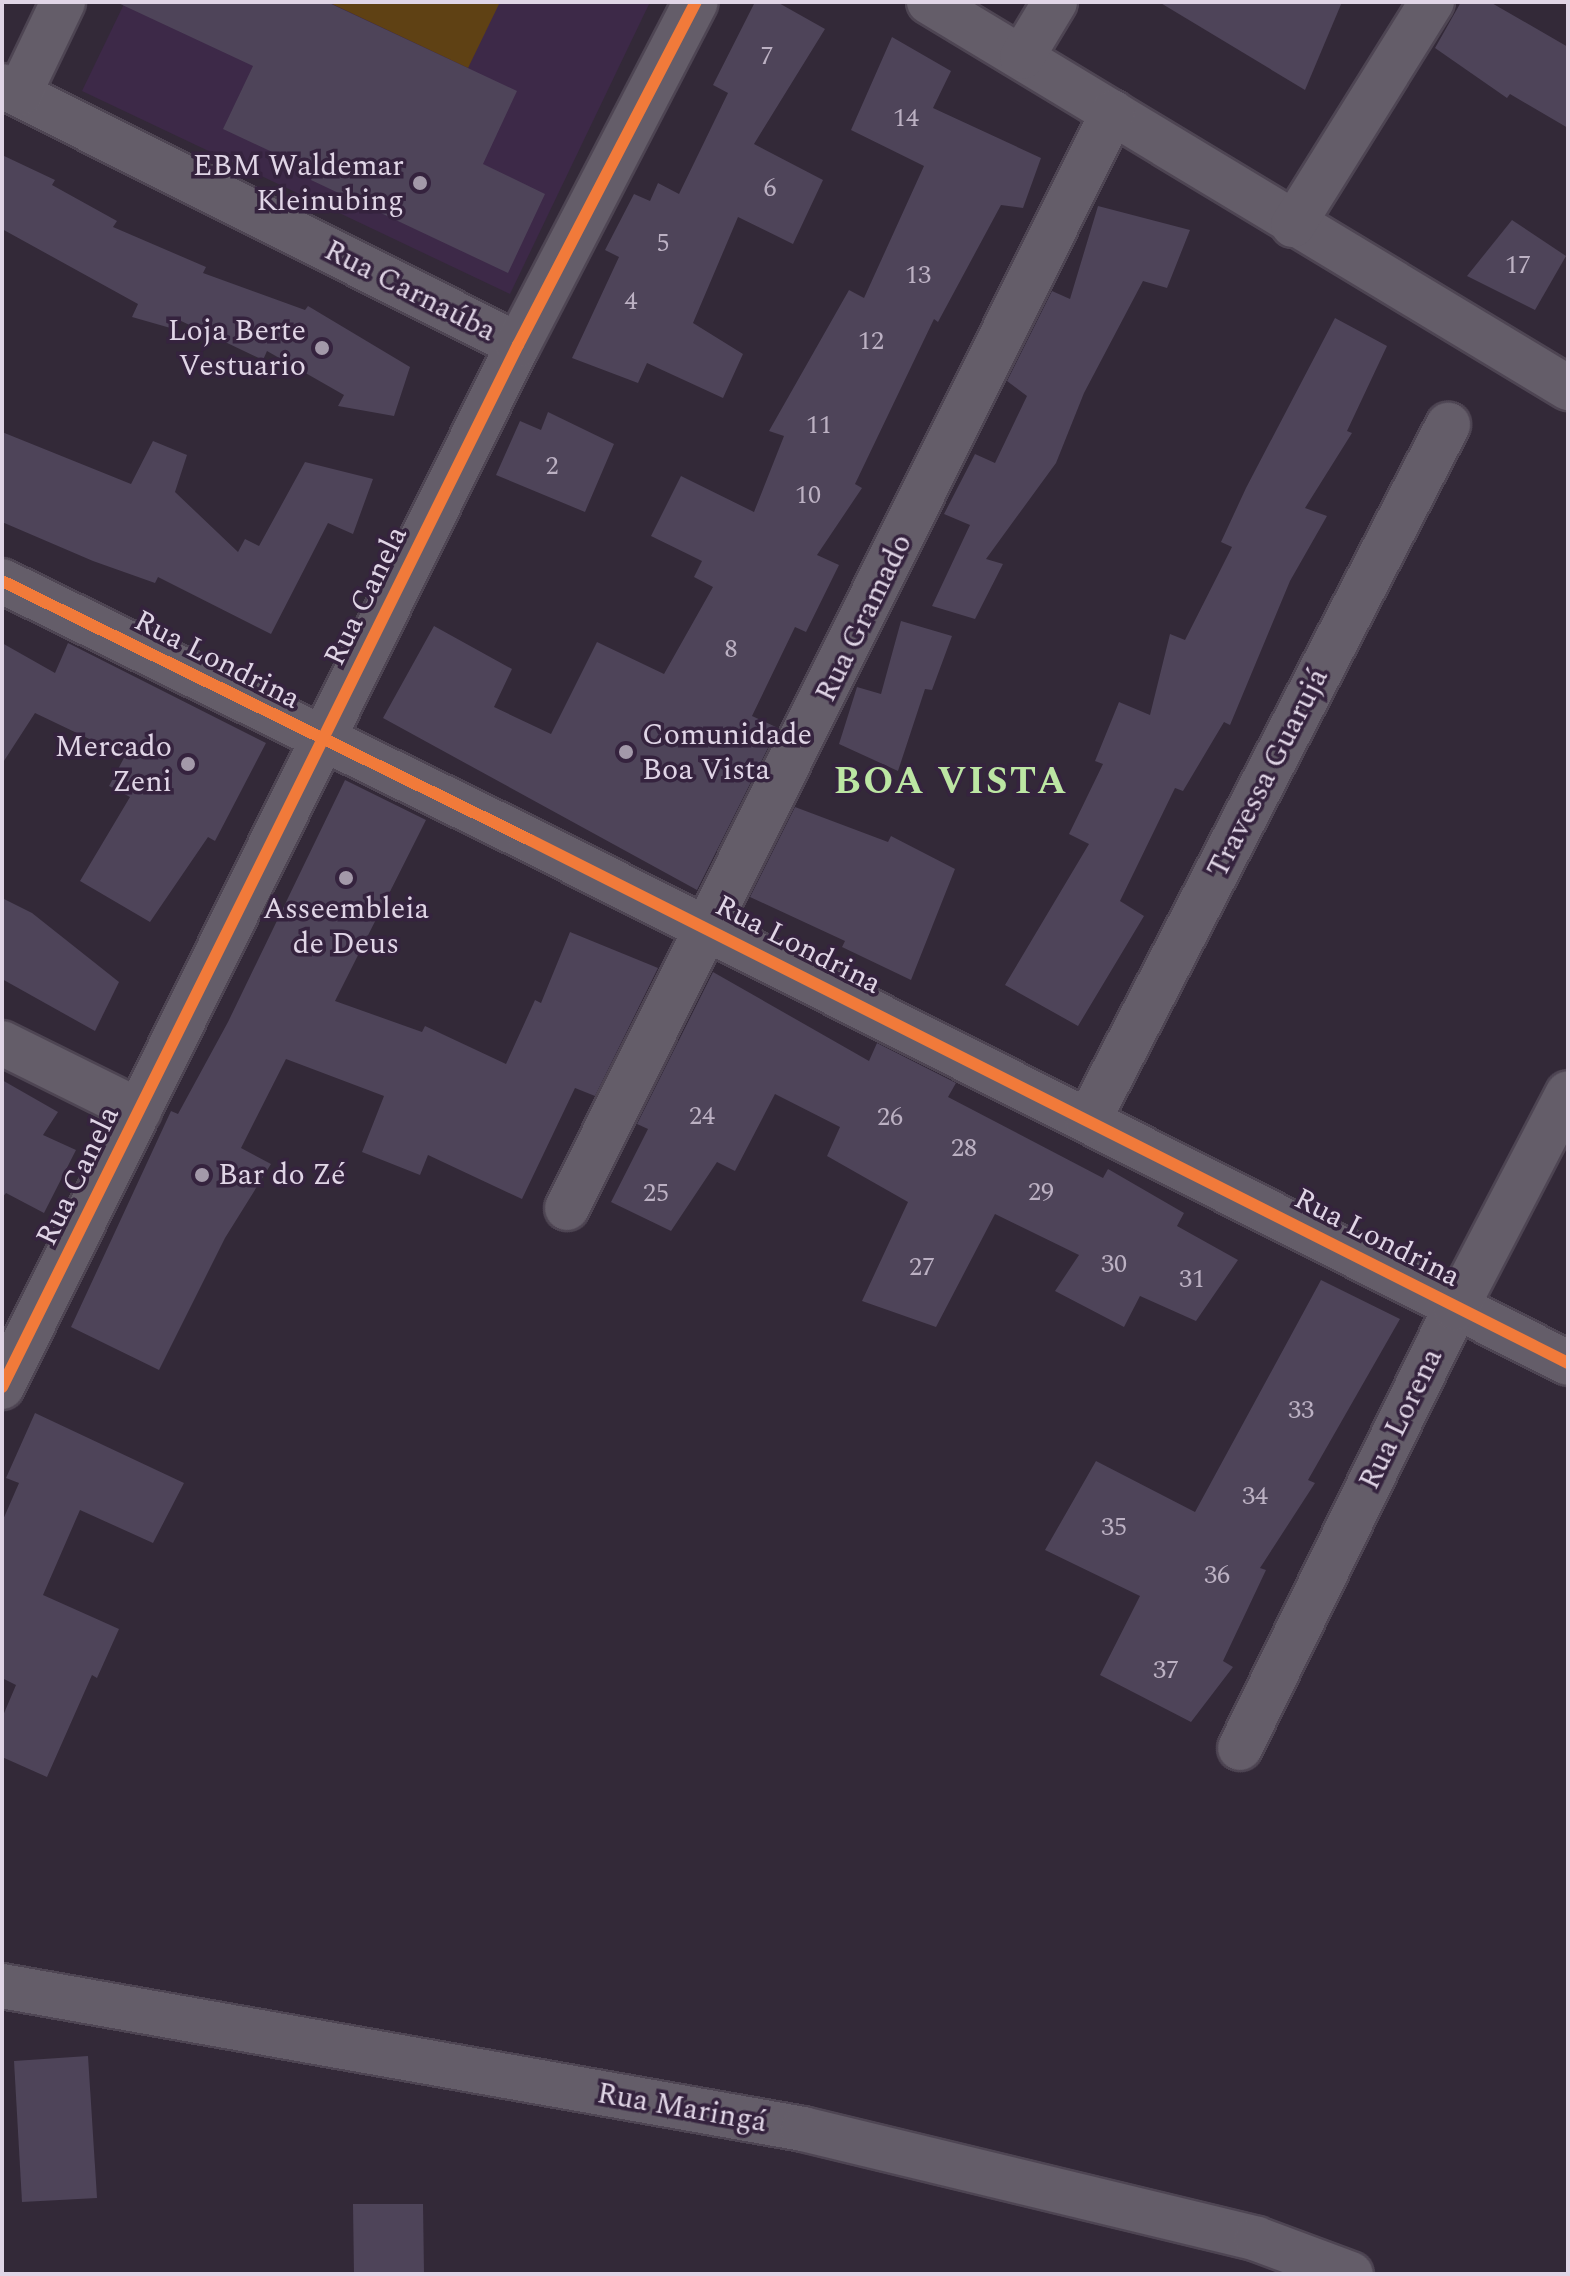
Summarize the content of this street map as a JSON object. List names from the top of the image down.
{
  "streets": {
    "street": [
      "Rua Carnaúba",
      "Rua Canela",
      "Rua Gramado",
      "Rua Londrina",
      "Travessa Guarujá",
      "Rua Lorena",
      "Rua Maringá"
    ]
  },
  "crossings": [
    ["Rua Carnaúba", "Rua Canela"],
    ["Rua Canela", "Rua Londrina"],
    ["Rua Gramado", "Rua Londrina"],
    ["Rua Londrina", "Travessa Guarujá"],
    ["Rua Londrina", "Rua Lorena"]
  ],
  "districts": ["BOA VISTA"],
  "places": [
    "EBM Waldemar Kleinubing",
    "Loja Berte Vestuario",
    "Comunidade Boa Vista",
    "Mercado Zeni",
    "Asseembleia de Deus",
    "Bar do Zé"
  ],
  "house_numbers": [
    "7",
    "14",
    "6",
    "5",
    "17",
    "13",
    "4",
    "12",
    "11",
    "2",
    "10",
    "8",
    "24",
    "26",
    "28",
    "29",
    "25",
    "30",
    "27",
    "31",
    "33",
    "34",
    "35",
    "36",
    "37"
  ]
}
